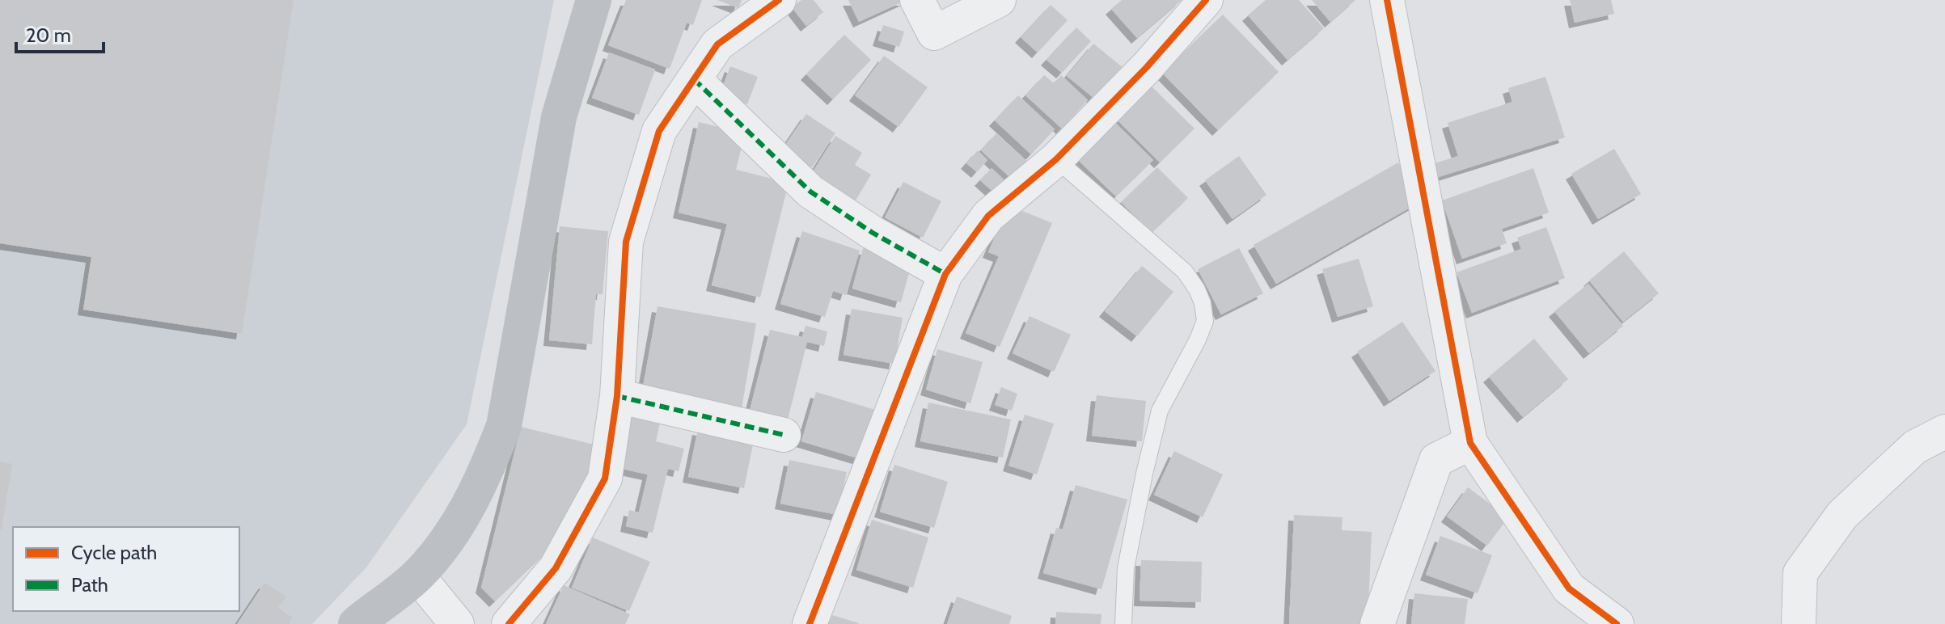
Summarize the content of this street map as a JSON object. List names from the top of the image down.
{
  "legend": ["Cycle path", "Path"],
  "scale_bar": "20 m"
}
